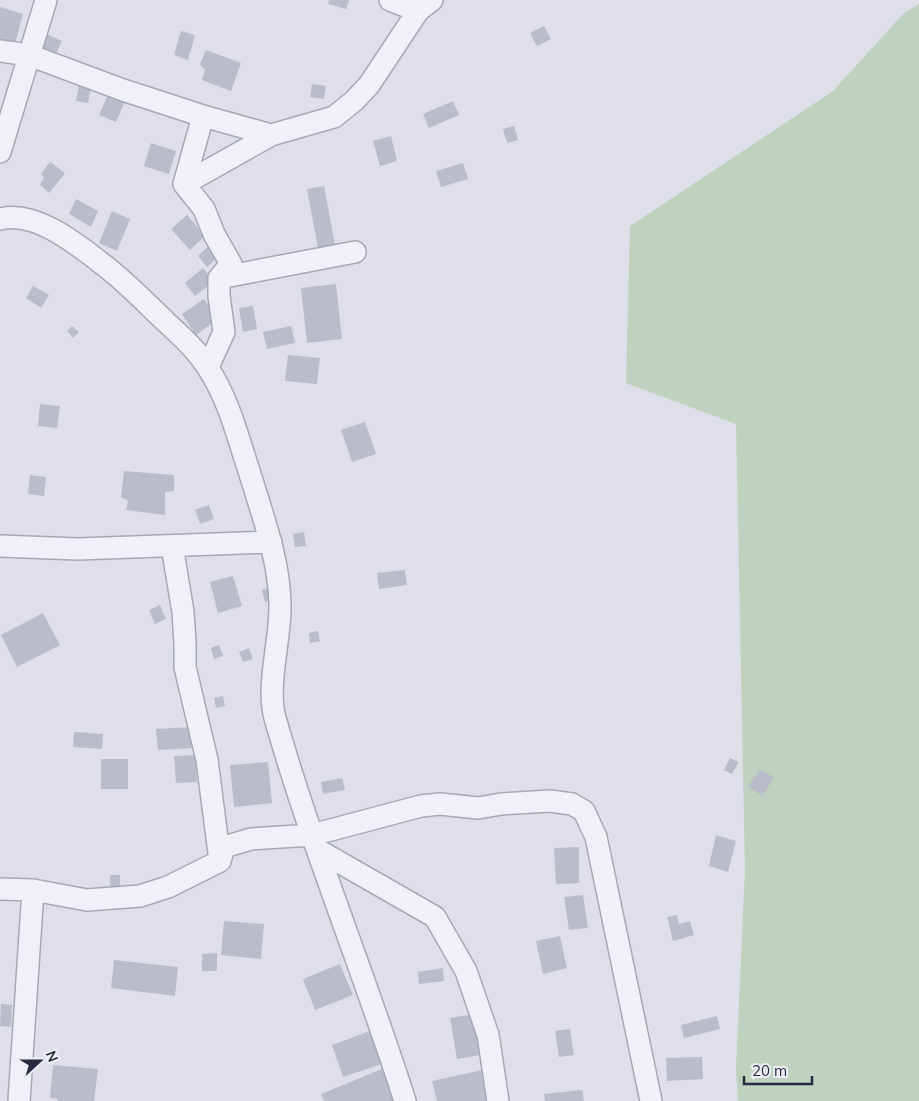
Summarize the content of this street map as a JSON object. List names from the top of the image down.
{
  "scale_bar": "20 m",
  "north": "right"
}
